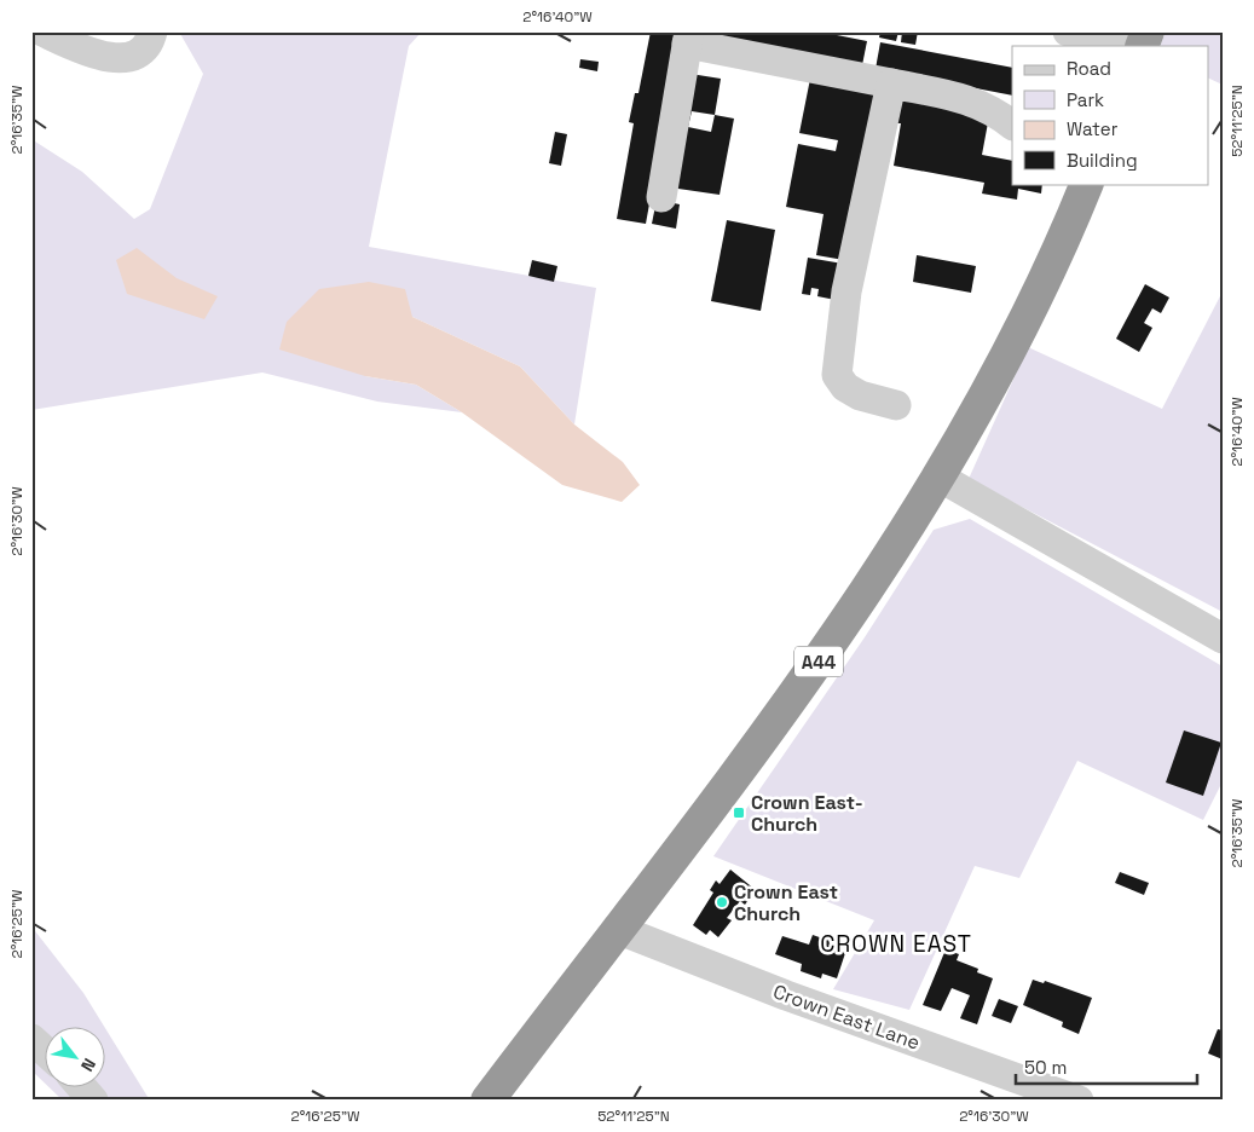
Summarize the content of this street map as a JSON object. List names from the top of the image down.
{
  "streets": {
    "highway": ["A44"],
    "street": ["Crown East Lane"]
  },
  "crossings": [
    ["A44", "Crown East Lane"]
  ],
  "districts": ["CROWN EAST"],
  "places": {
    "transit": ["Crown East- Church"],
    "other": ["Crown East Church"]
  },
  "legend": [
    "Road",
    "Park",
    "Water",
    "Building"
  ],
  "scale_bar": "50 m",
  "north": "bottom right",
  "coordinates": [
    "2°16'40\"W",
    "2°16'35\"W",
    "52°11'25\"N",
    "2°16'30\"W",
    "2°16'25\"W"
  ]
}
